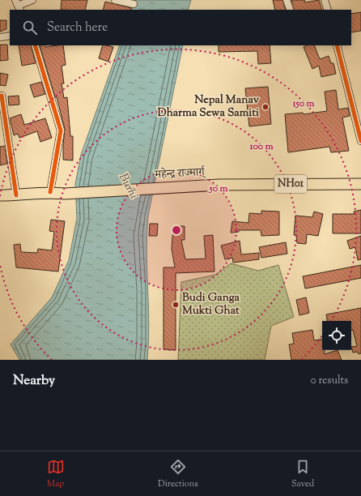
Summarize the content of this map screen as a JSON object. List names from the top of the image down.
{
  "streets": {
    "highway": ["महेन्द्र राज्मार्ग्", "NH01"]
  },
  "water": ["Burhi"],
  "places": ["Nepal Manav Dharma Sewa Samiti", "Budi Ganga Mukti Ghat"],
  "page": {
    "search": "Search here",
    "heading": ["Nearby", "0 results"],
    "nav": ["Map", "Directions", "Saved"]
  },
  "rings": ["150 m", "100 m", "50 m"]
}
